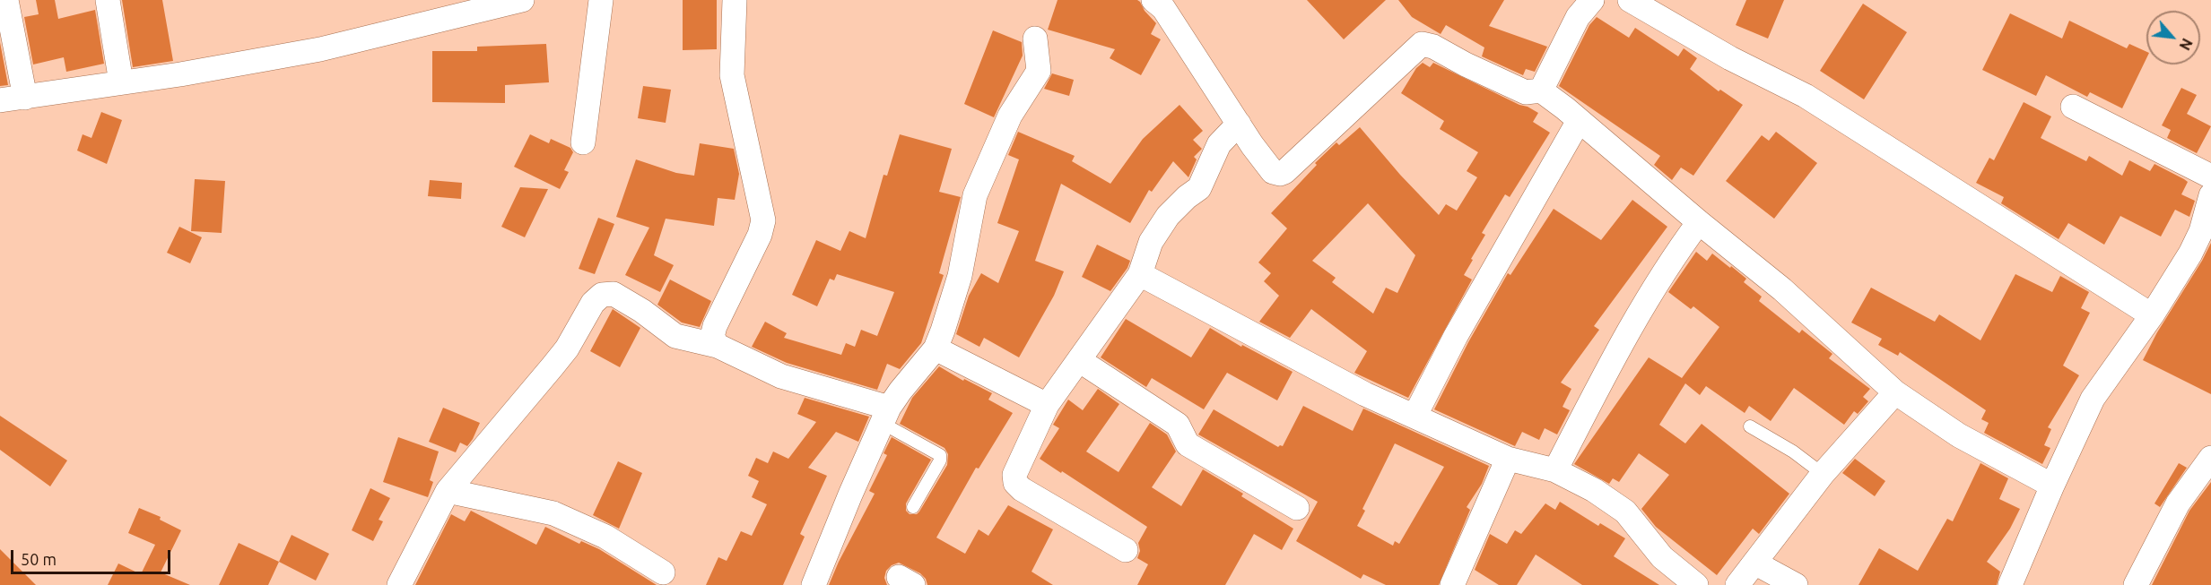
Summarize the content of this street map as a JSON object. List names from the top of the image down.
{
  "scale_bar": "50 m",
  "north": "bottom right"
}
